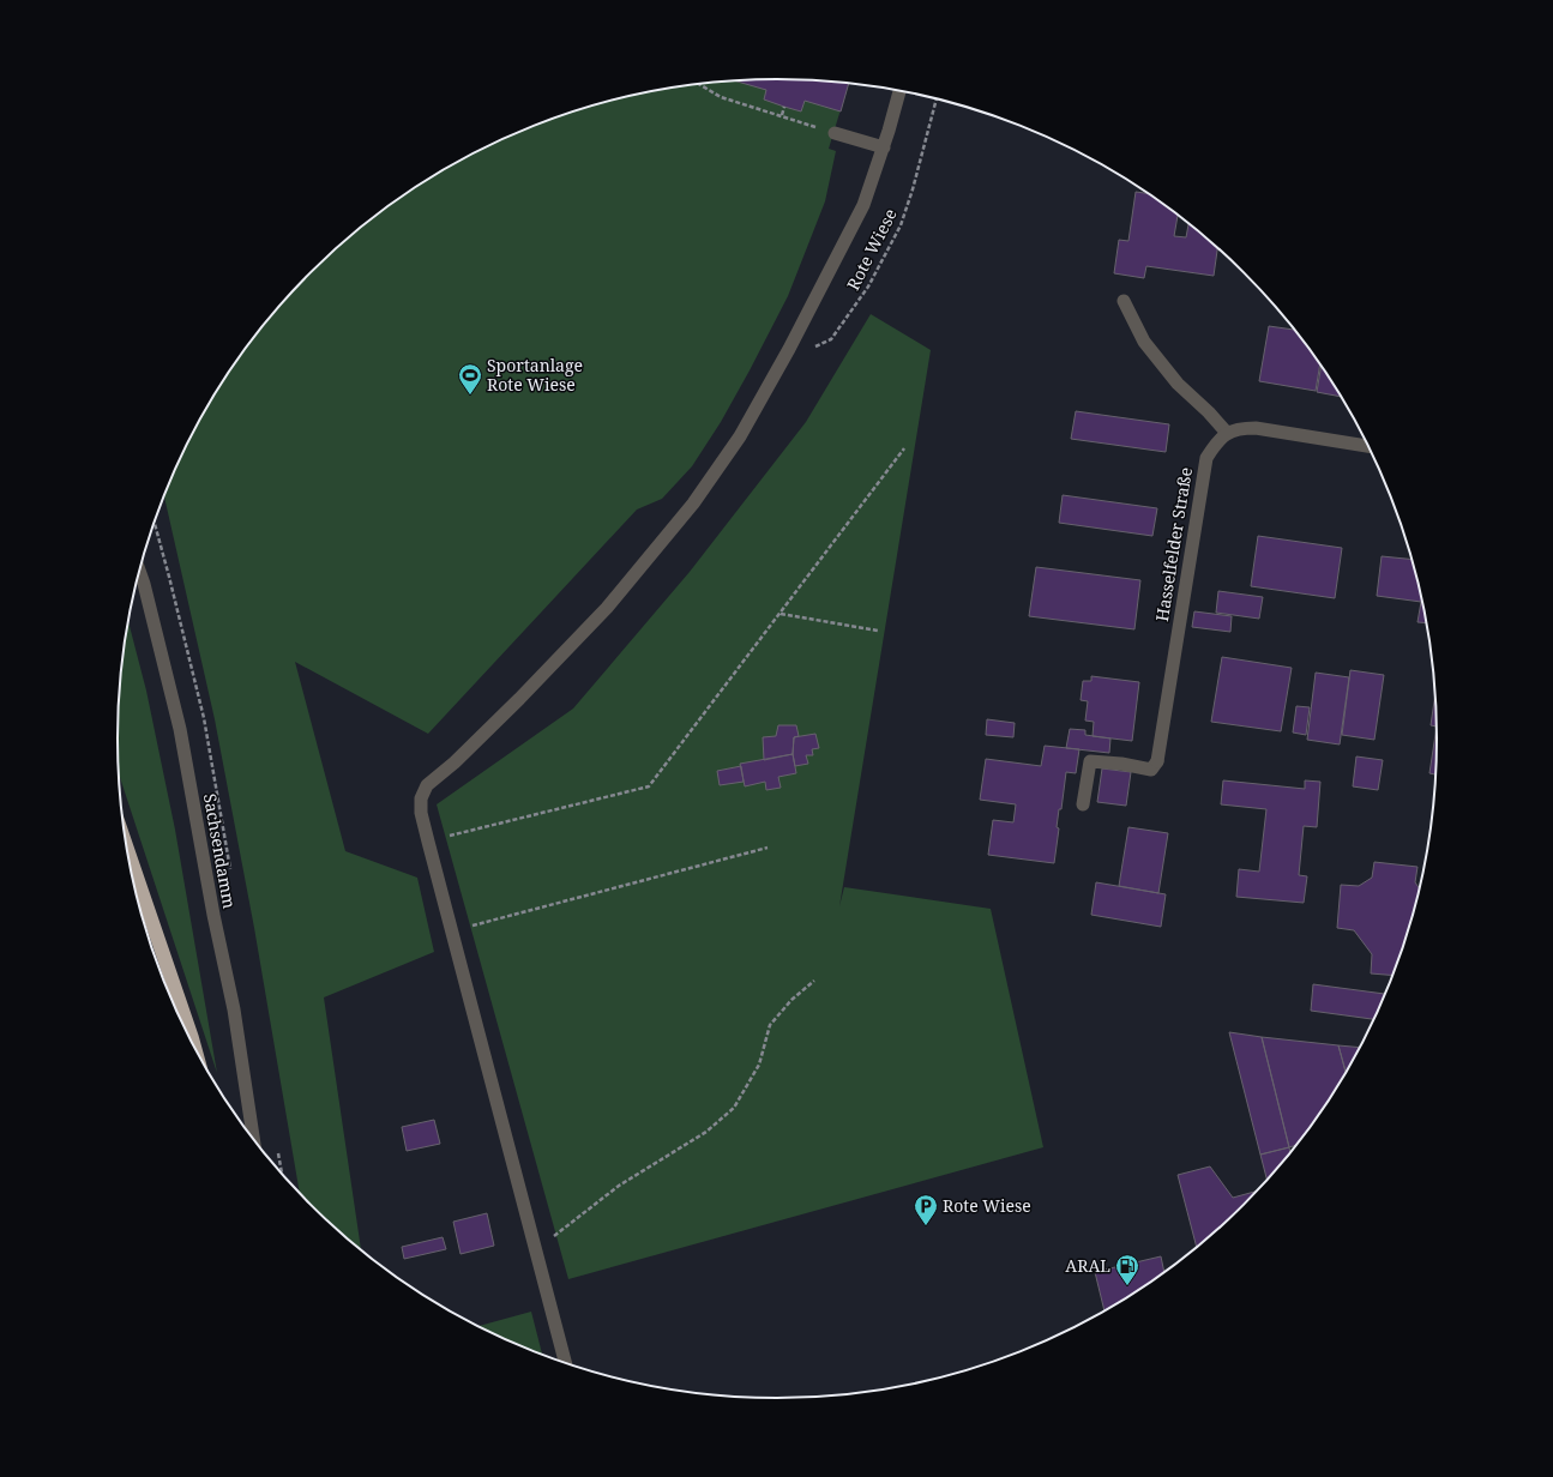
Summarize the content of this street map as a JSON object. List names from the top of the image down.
{
  "streets": {
    "street": ["Hasselfelder Straße", "Sachsendamm"],
    "path": ["Rote Wiese"]
  },
  "places": {
    "sports": ["Sportanlage Rote Wiese"],
    "parking": ["Rote Wiese"],
    "fuel station": ["ARAL"]
  }
}
